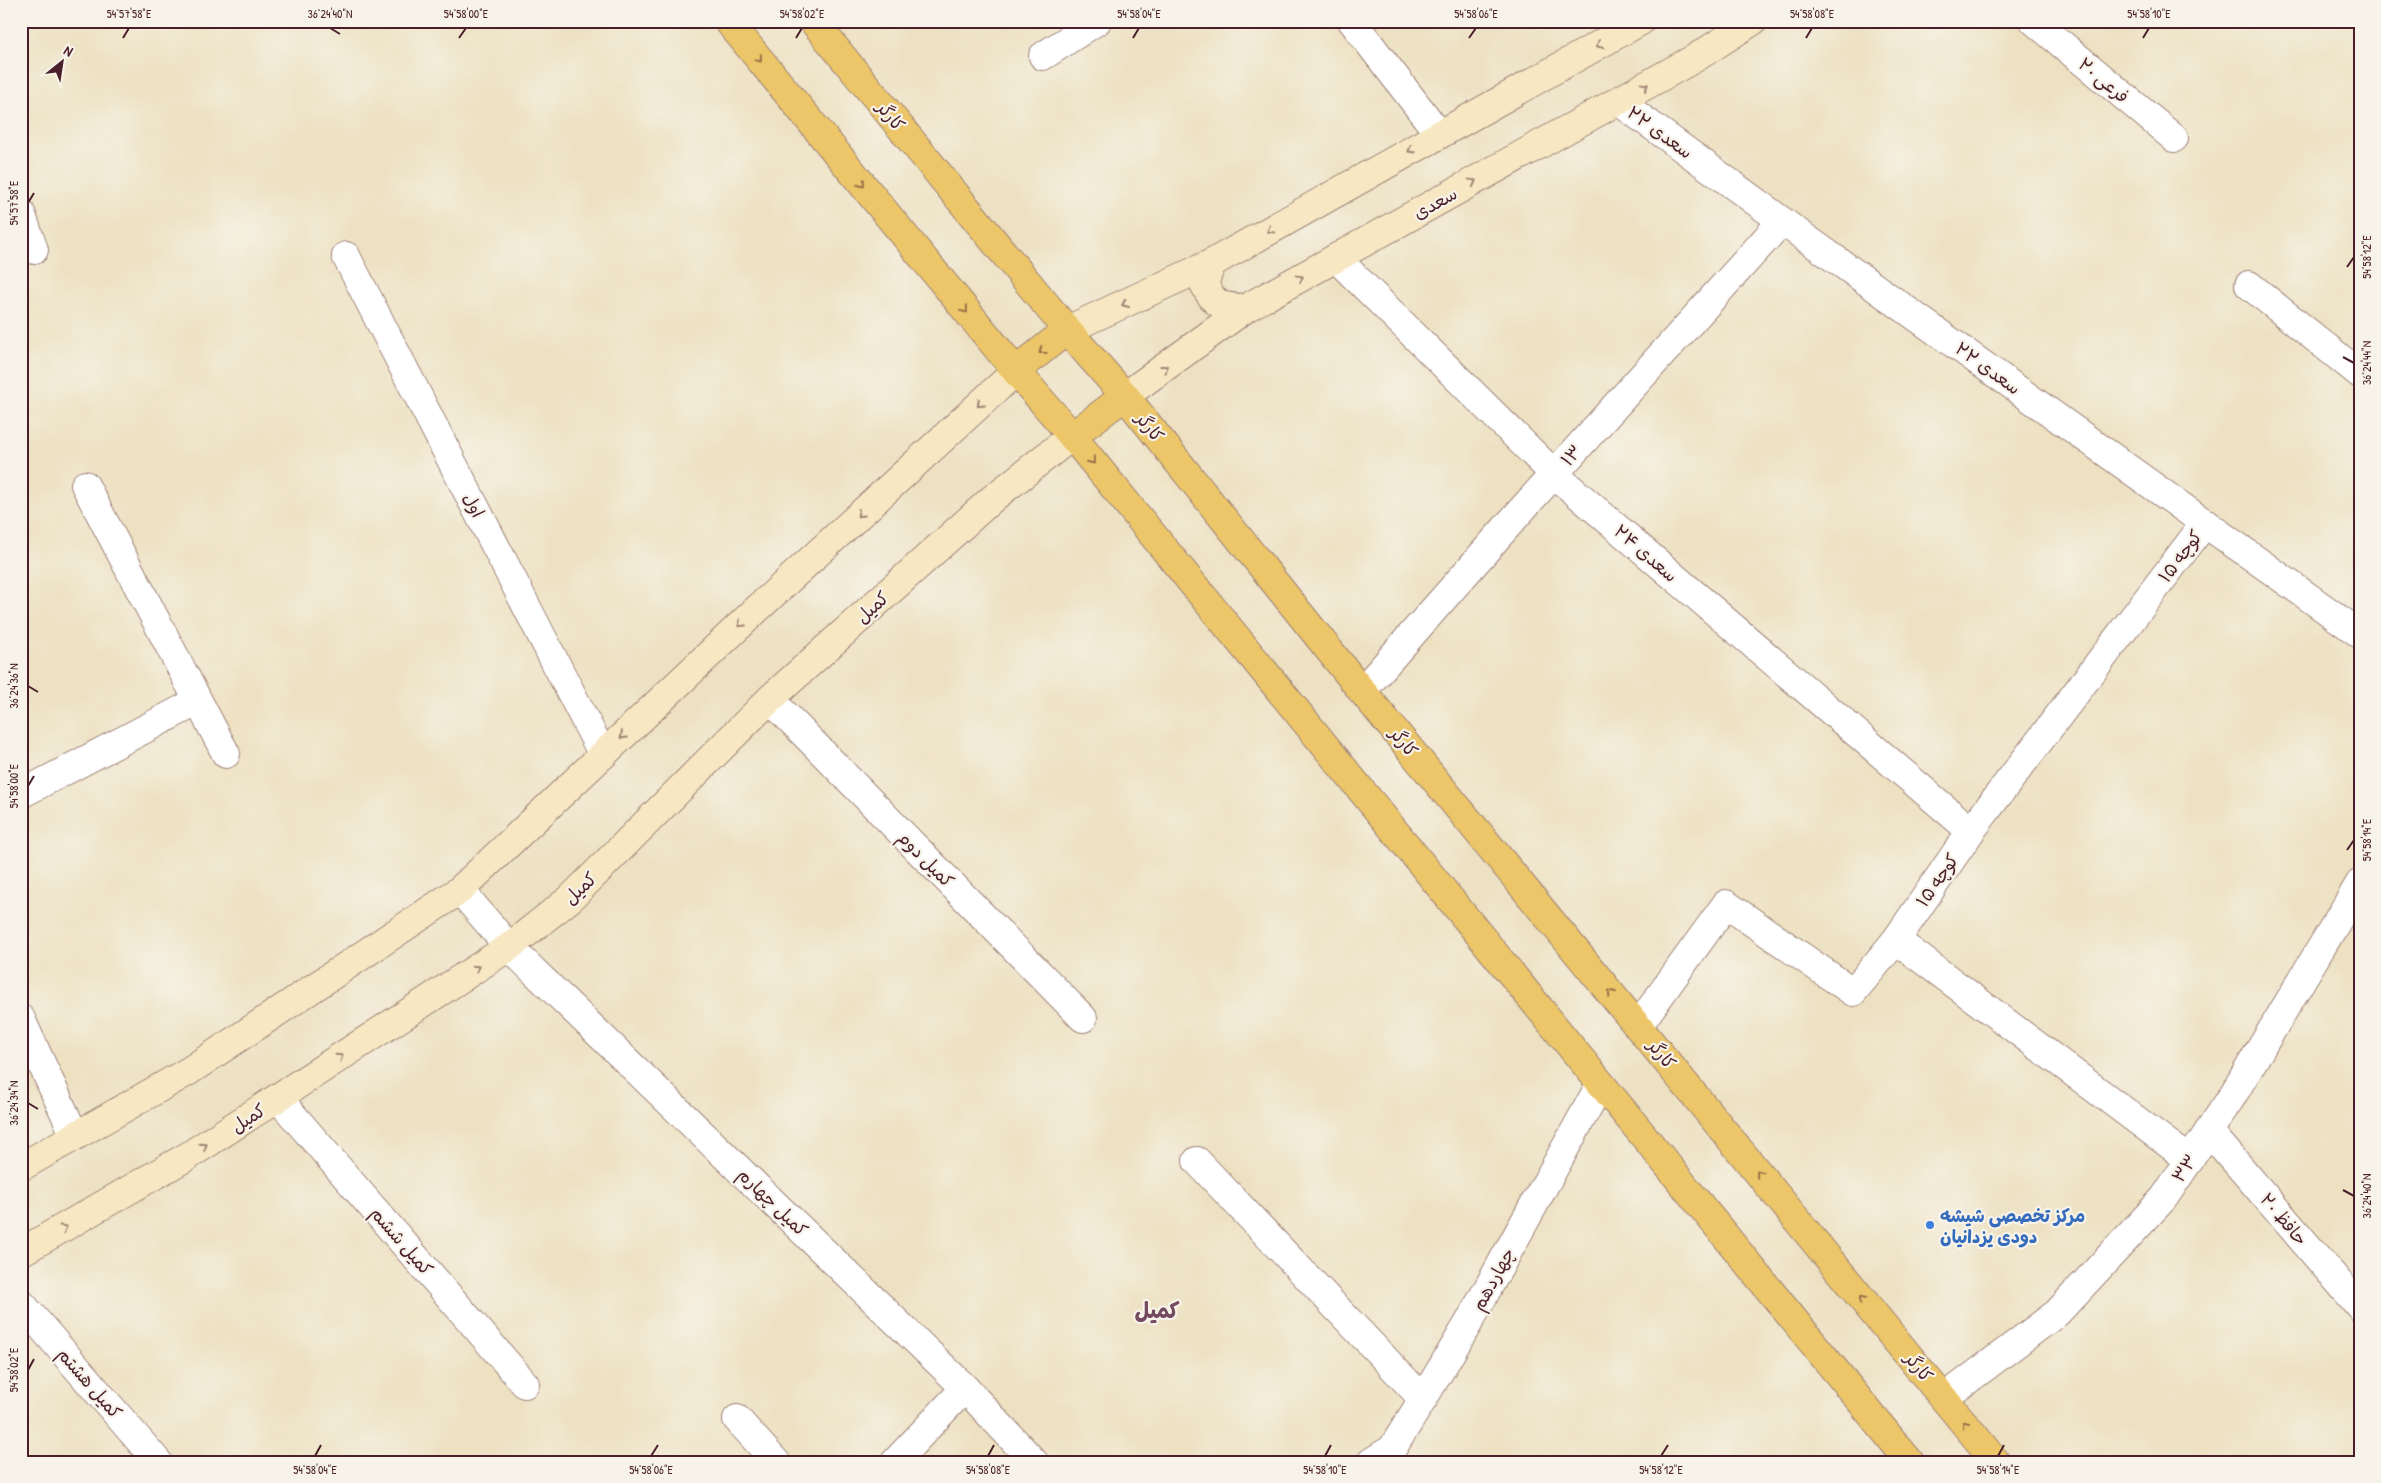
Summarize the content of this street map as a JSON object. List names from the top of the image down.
{
  "streets": {
    "main road": ["کارگر"],
    "street": [
      "فرعی ۲۰",
      "سعدی ۲۲",
      "سعدی",
      "۱۳",
      "اول",
      "سعدی ۲۴",
      "کوچه ۱۵",
      "کمیل",
      "کمیل دوم",
      "۳۳",
      "کمیل چهارم",
      "حافظ ۲۰",
      "کمیل ششم",
      "چهاردهم",
      "کمیل هشتم"
    ]
  },
  "crossings": [
    ["کارگر", "سعدی"],
    ["کارگر", "۱۳"],
    ["کارگر", "کوچه ۱۵"],
    ["کارگر", "۳۳"],
    ["سعدی ۲۲", "سعدی"],
    ["سعدی ۲۲", "۱۳"],
    ["سعدی ۲۲", "کوچه ۱۵"],
    ["سعدی", "سعدی ۲۴"],
    ["۱۳", "سعدی ۲۴"],
    ["سعدی ۲۴", "کوچه ۱۵"],
    ["کمیل", "کمیل دوم"],
    ["کمیل", "کمیل چهارم"],
    ["کمیل", "کمیل ششم"],
    ["۳۳", "حافظ ۲۰"]
  ],
  "districts": ["کمیل"],
  "places": ["مرکز تخصصی شیشه دودی یزدانیان"],
  "north": "top right",
  "coordinates": [
    "54°57'58\"E",
    "36°24'40\"N",
    "54°58'00\"E",
    "54°58'02\"E",
    "54°58'04\"E",
    "54°58'06\"E",
    "54°58'08\"E",
    "54°58'10\"E",
    "54°58'12\"E",
    "36°24'44\"N",
    "36°24'36\"N",
    "54°58'14\"E",
    "36°24'34\"N"
  ]
}
